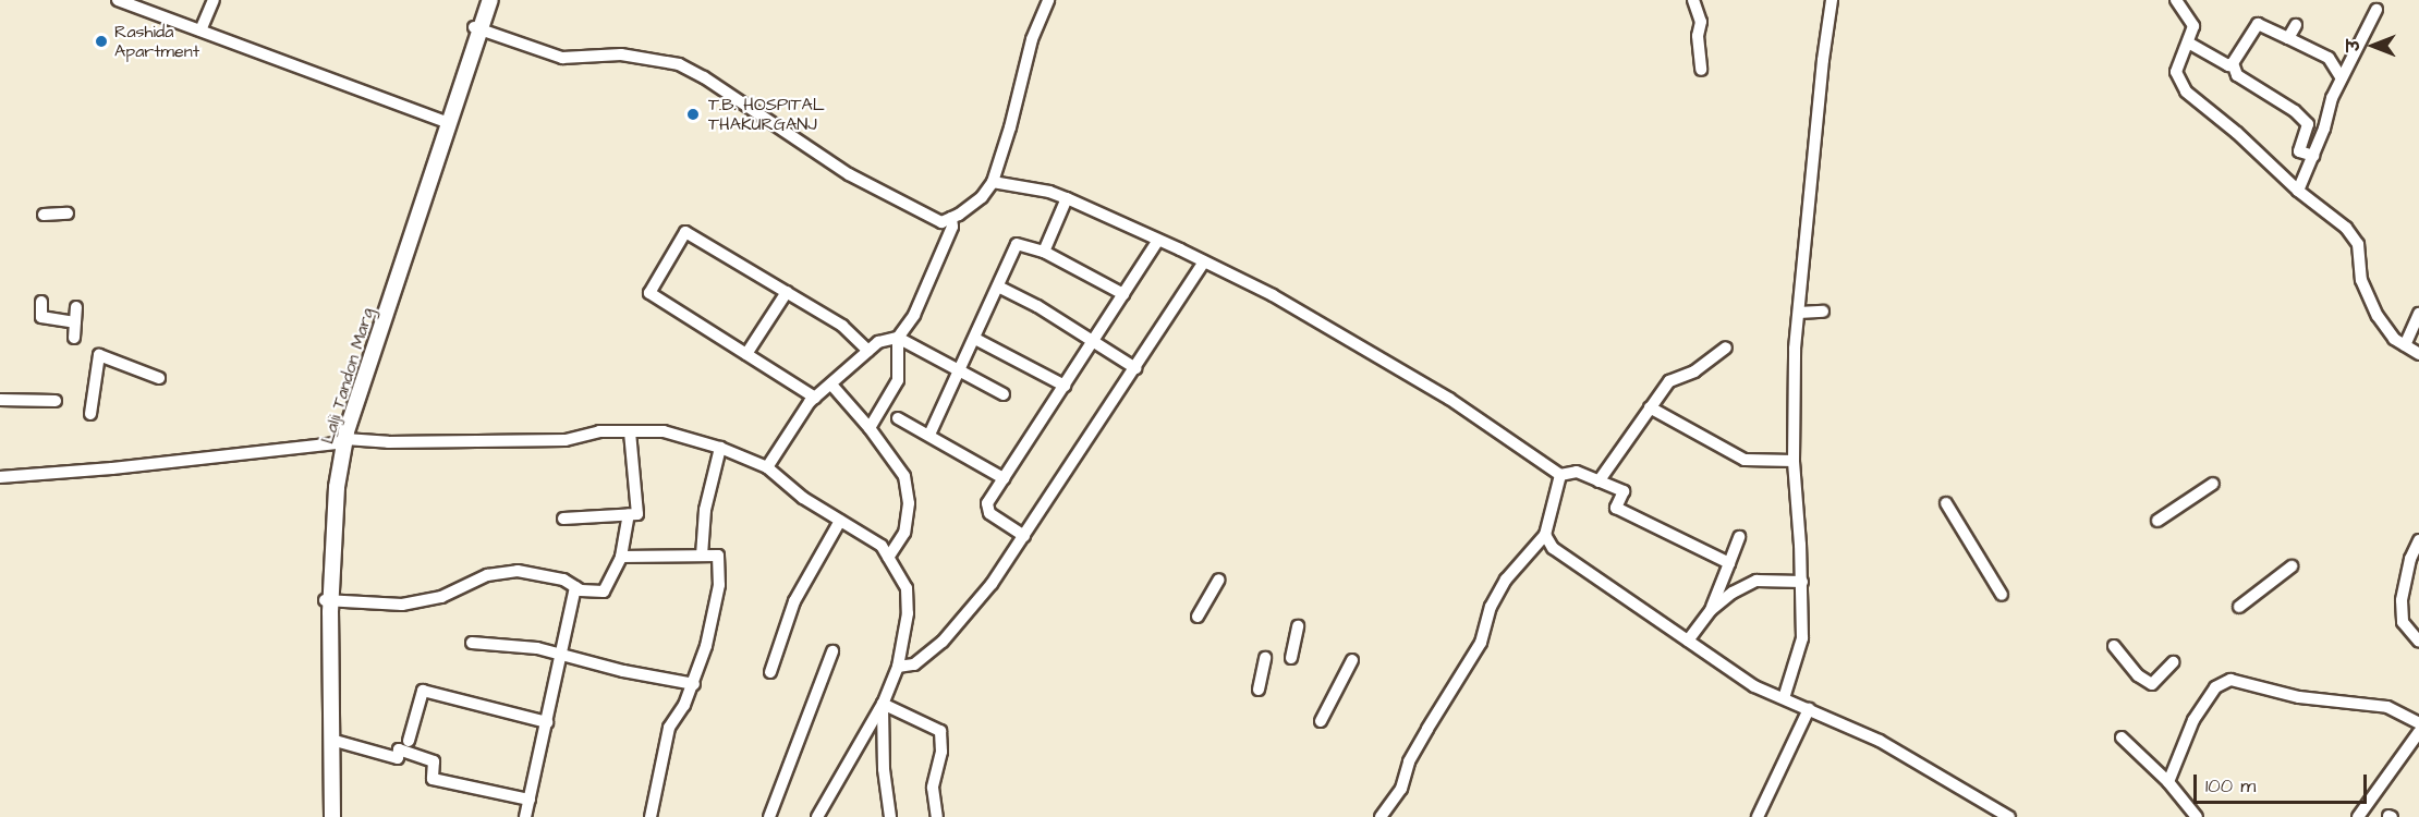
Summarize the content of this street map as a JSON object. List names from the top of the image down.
{
  "streets": {
    "main road": ["Lalji Tandon Marg"]
  },
  "places": ["Rashida Apartment", "T.B. HOSPITAL THAKURGANJ"],
  "scale_bar": "100 m",
  "north": "left"
}
